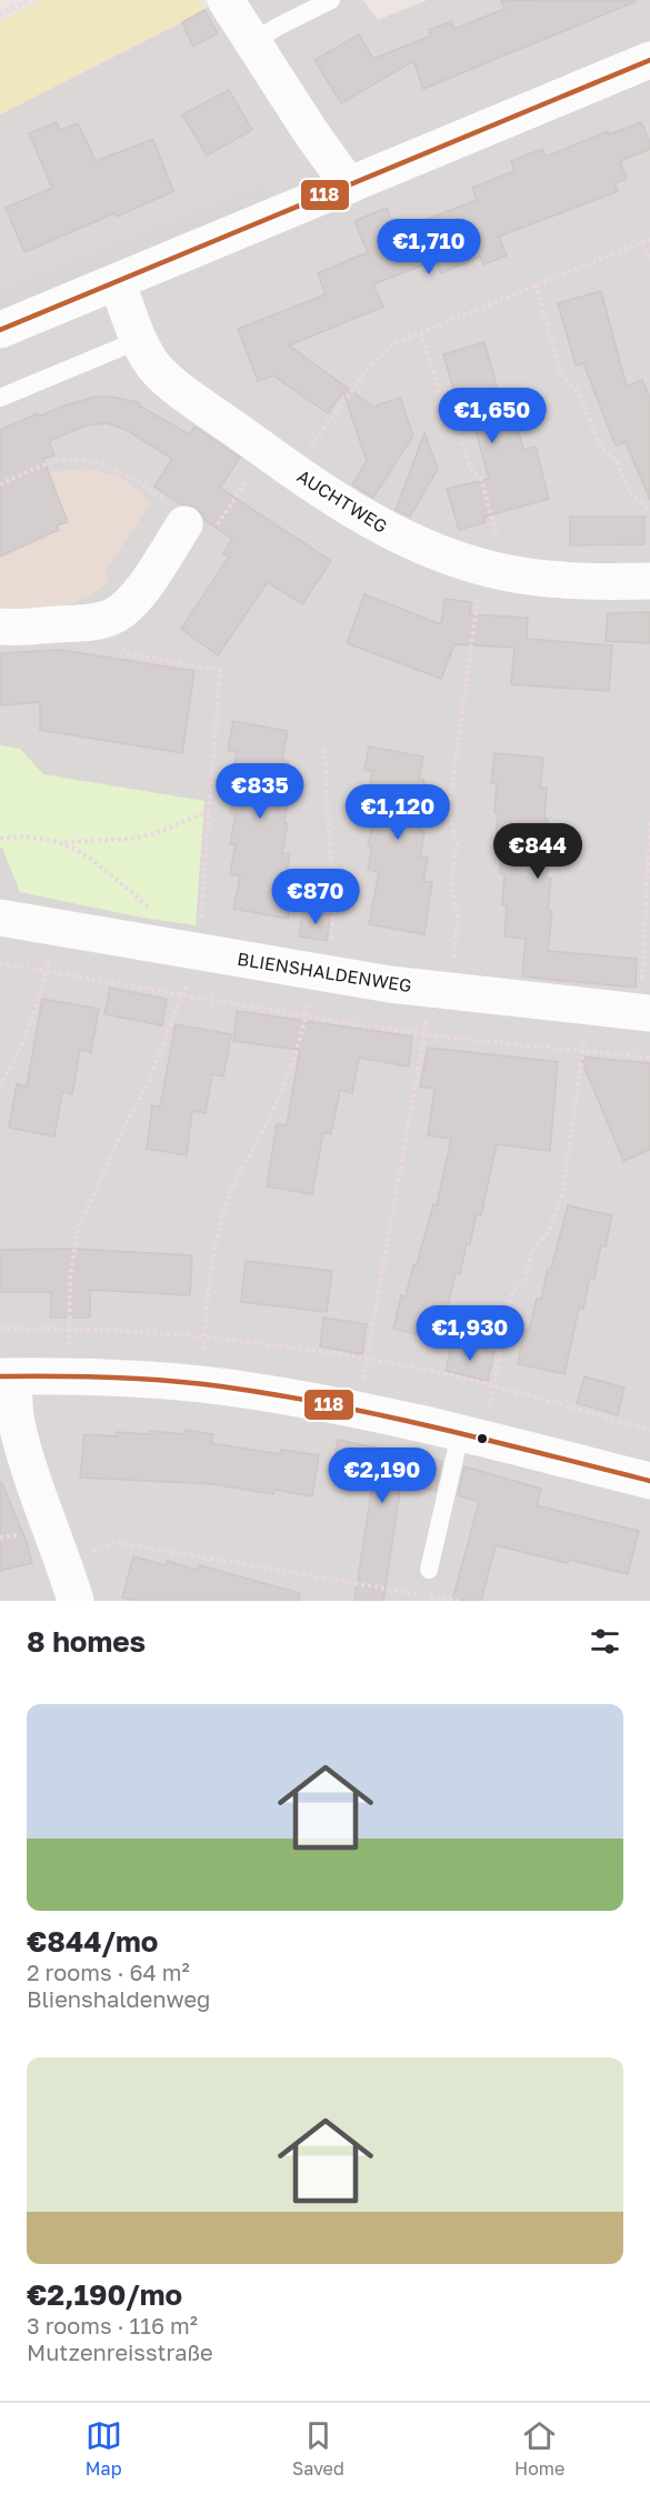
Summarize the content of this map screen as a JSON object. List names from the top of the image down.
{
  "streets": {
    "street": ["AUCHTWEG", "BLIENSHALDENWEG"]
  },
  "lines": ["transit line 118"],
  "page": {
    "price": [
      "€1,710",
      "€1,650",
      "€835",
      "€1,120",
      "€844",
      "€870",
      "€1,930",
      "€2,190"
    ],
    "heading": "8 homes",
    "list": [
      {
        "name": "€844/mo",
        "note": "2 rooms · 64 m² · Blienshaldenweg"
      },
      {
        "name": "€2,190/mo",
        "note": "3 rooms · 116 m² · Mutzenreisstraße"
      }
    ],
    "tabs": ["Map", "Saved", "Home"]
  }
}
